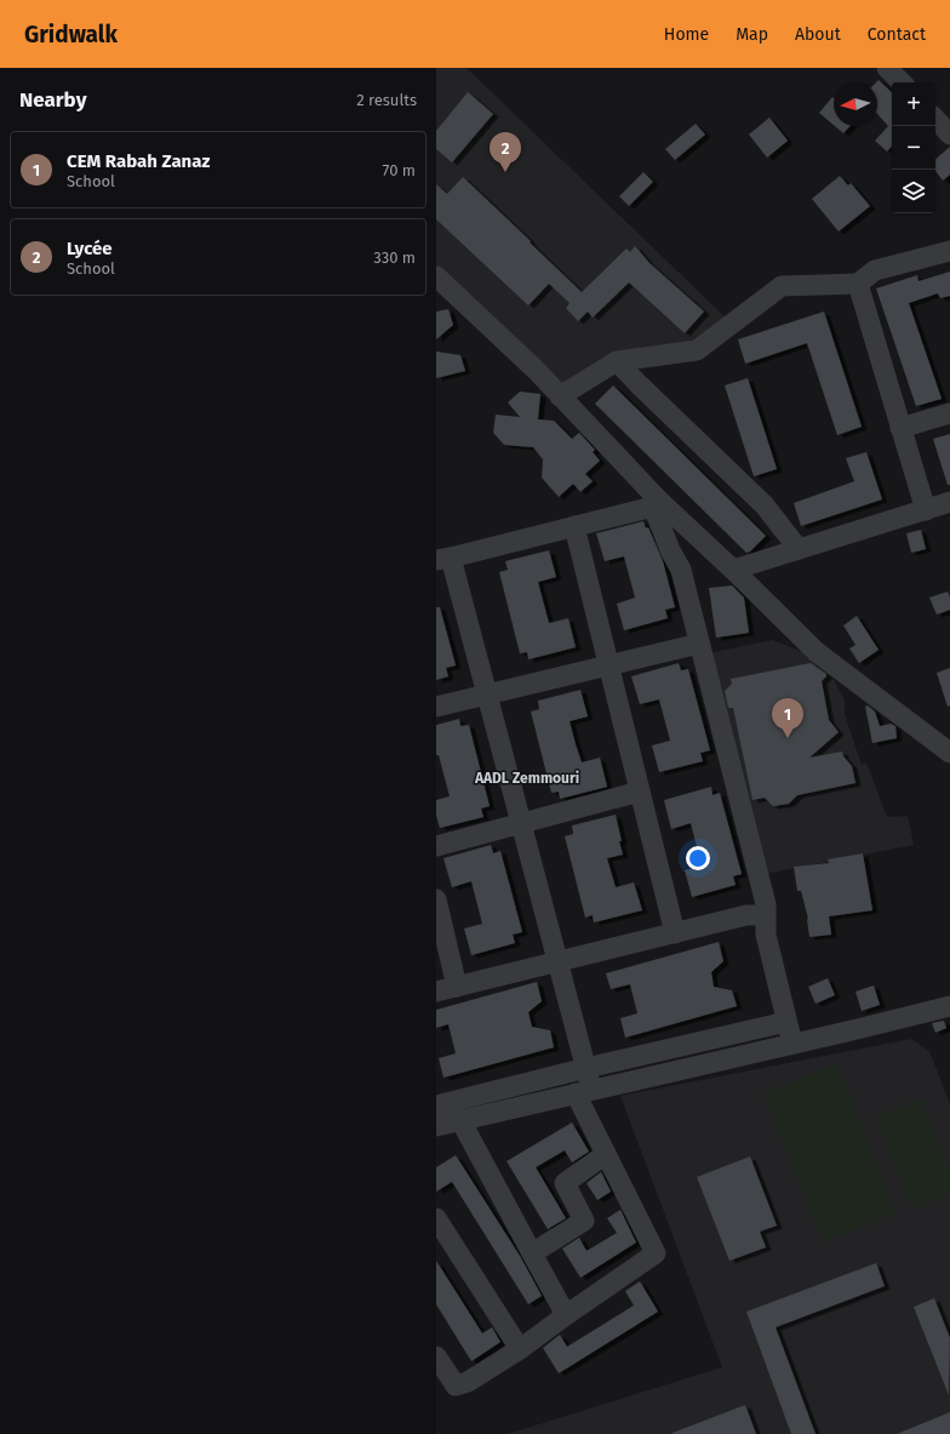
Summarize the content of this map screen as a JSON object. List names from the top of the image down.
{
  "districts": ["AADL Zemmouri"],
  "north": "left",
  "page": {
    "header": "Gridwalk",
    "nav": [
      "Home",
      "Map",
      "About",
      "Contact"
    ],
    "heading": ["Nearby", "2 results"],
    "map_buttons": ["+", "−"],
    "list": [
      {
        "mark": "1",
        "name": "CEM Rabah Zanaz",
        "note": "School",
        "value": "70 m"
      },
      {
        "mark": "2",
        "name": "Lycée",
        "note": "School",
        "value": "330 m"
      }
    ],
    "pins": ["2", "1"]
  }
}
